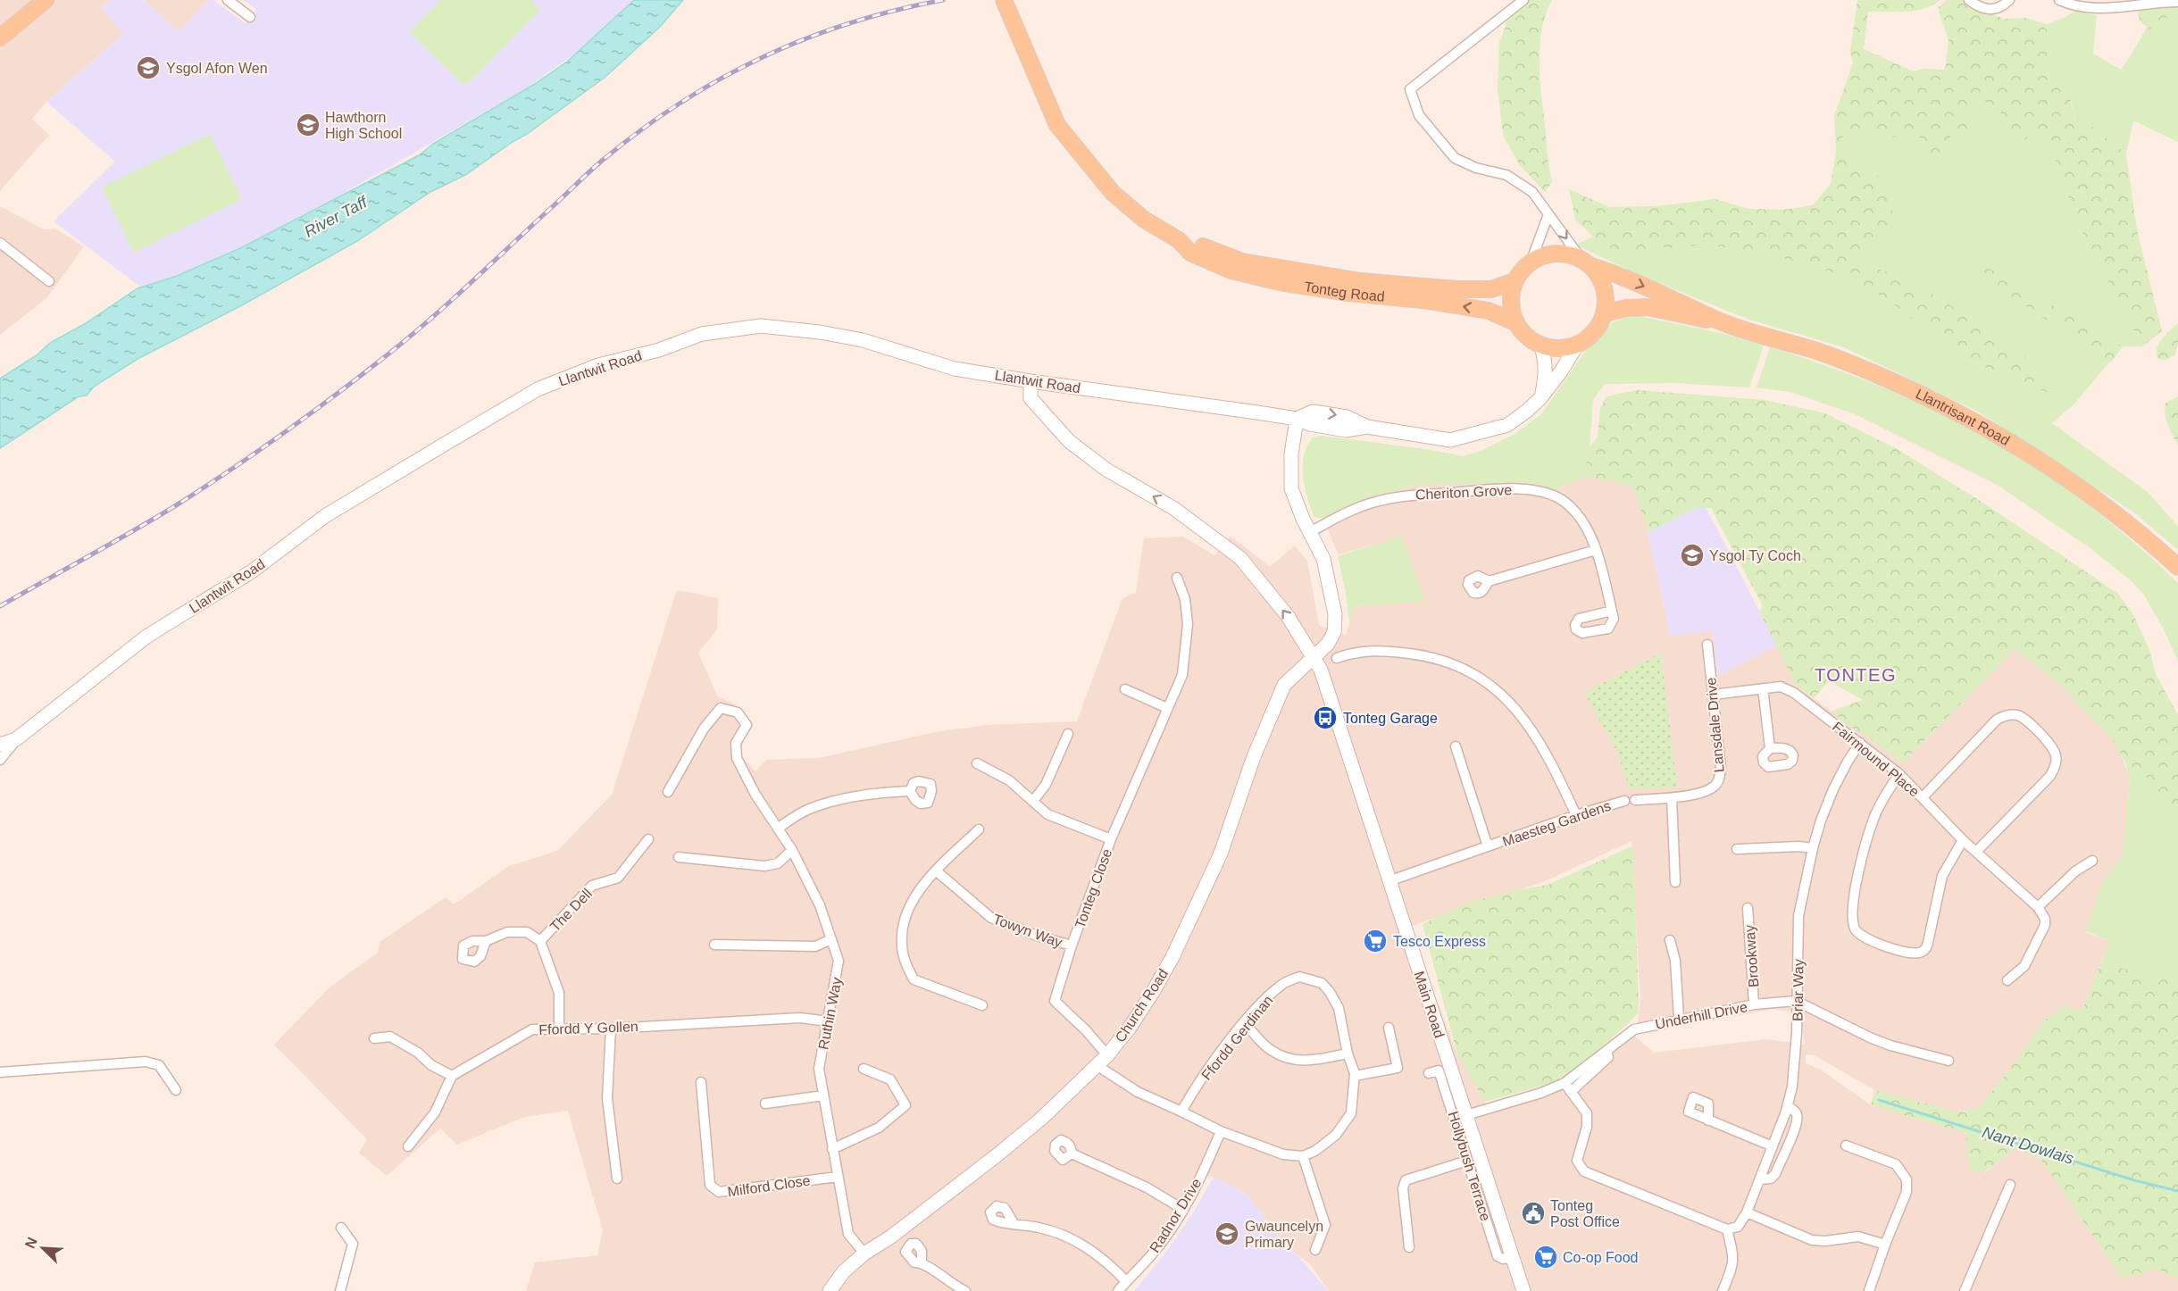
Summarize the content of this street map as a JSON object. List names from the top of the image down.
{
  "streets": {
    "main road": [
      "Tonteg Road",
      "Llantwit Road",
      "Llantrisant Road",
      "Main Road",
      "Church Road"
    ],
    "street": [
      "Cheriton Grove",
      "Lansdale Drive",
      "Fairmound Place",
      "Maesteg Gardens",
      "Tonteg Close",
      "The Dell",
      "Towyn Way",
      "Brookway",
      "Briar Way",
      "Ruthin Way",
      "Underhill Drive",
      "Ffordd Y Gollen",
      "Ffordd Gerdinan",
      "Hollybush Terrace",
      "Milford Close",
      "Radnor Drive"
    ]
  },
  "crossings": [
    ["Tonteg Road", "Llantrisant Road"],
    ["Llantwit Road", "Main Road"],
    ["Lansdale Drive", "Fairmound Place"],
    ["Lansdale Drive", "Maesteg Gardens"],
    ["Fairmound Place", "Briar Way"],
    ["Maesteg Gardens", "Main Road"],
    ["Tonteg Close", "Towyn Way"],
    ["Tonteg Close", "Church Road"],
    ["The Dell", "Ffordd Y Gollen"],
    ["Brookway", "Underhill Drive"],
    ["Briar Way", "Underhill Drive"],
    ["Main Road", "Church Road"],
    ["Main Road", "Underhill Drive"],
    ["Main Road", "Hollybush Terrace"],
    ["Church Road", "Ruthin Way"],
    ["Ruthin Way", "Ffordd Y Gollen"],
    ["Ruthin Way", "Milford Close"]
  ],
  "one_way": ["Main Road"],
  "districts": ["TONTEG"],
  "water": ["River Taff", "Nant Dowlais"],
  "places": {
    "school or university": [
      "Ysgol Afon Wen",
      "Hawthorn High School",
      "Ysgol Ty Coch",
      "Gwauncelyn Primary"
    ],
    "bus stop": ["Tonteg Garage"],
    "supermarket": ["Tesco Express", "Co-op Food"],
    "public building": ["Tonteg Post Office"]
  },
  "north": "top left"
}
